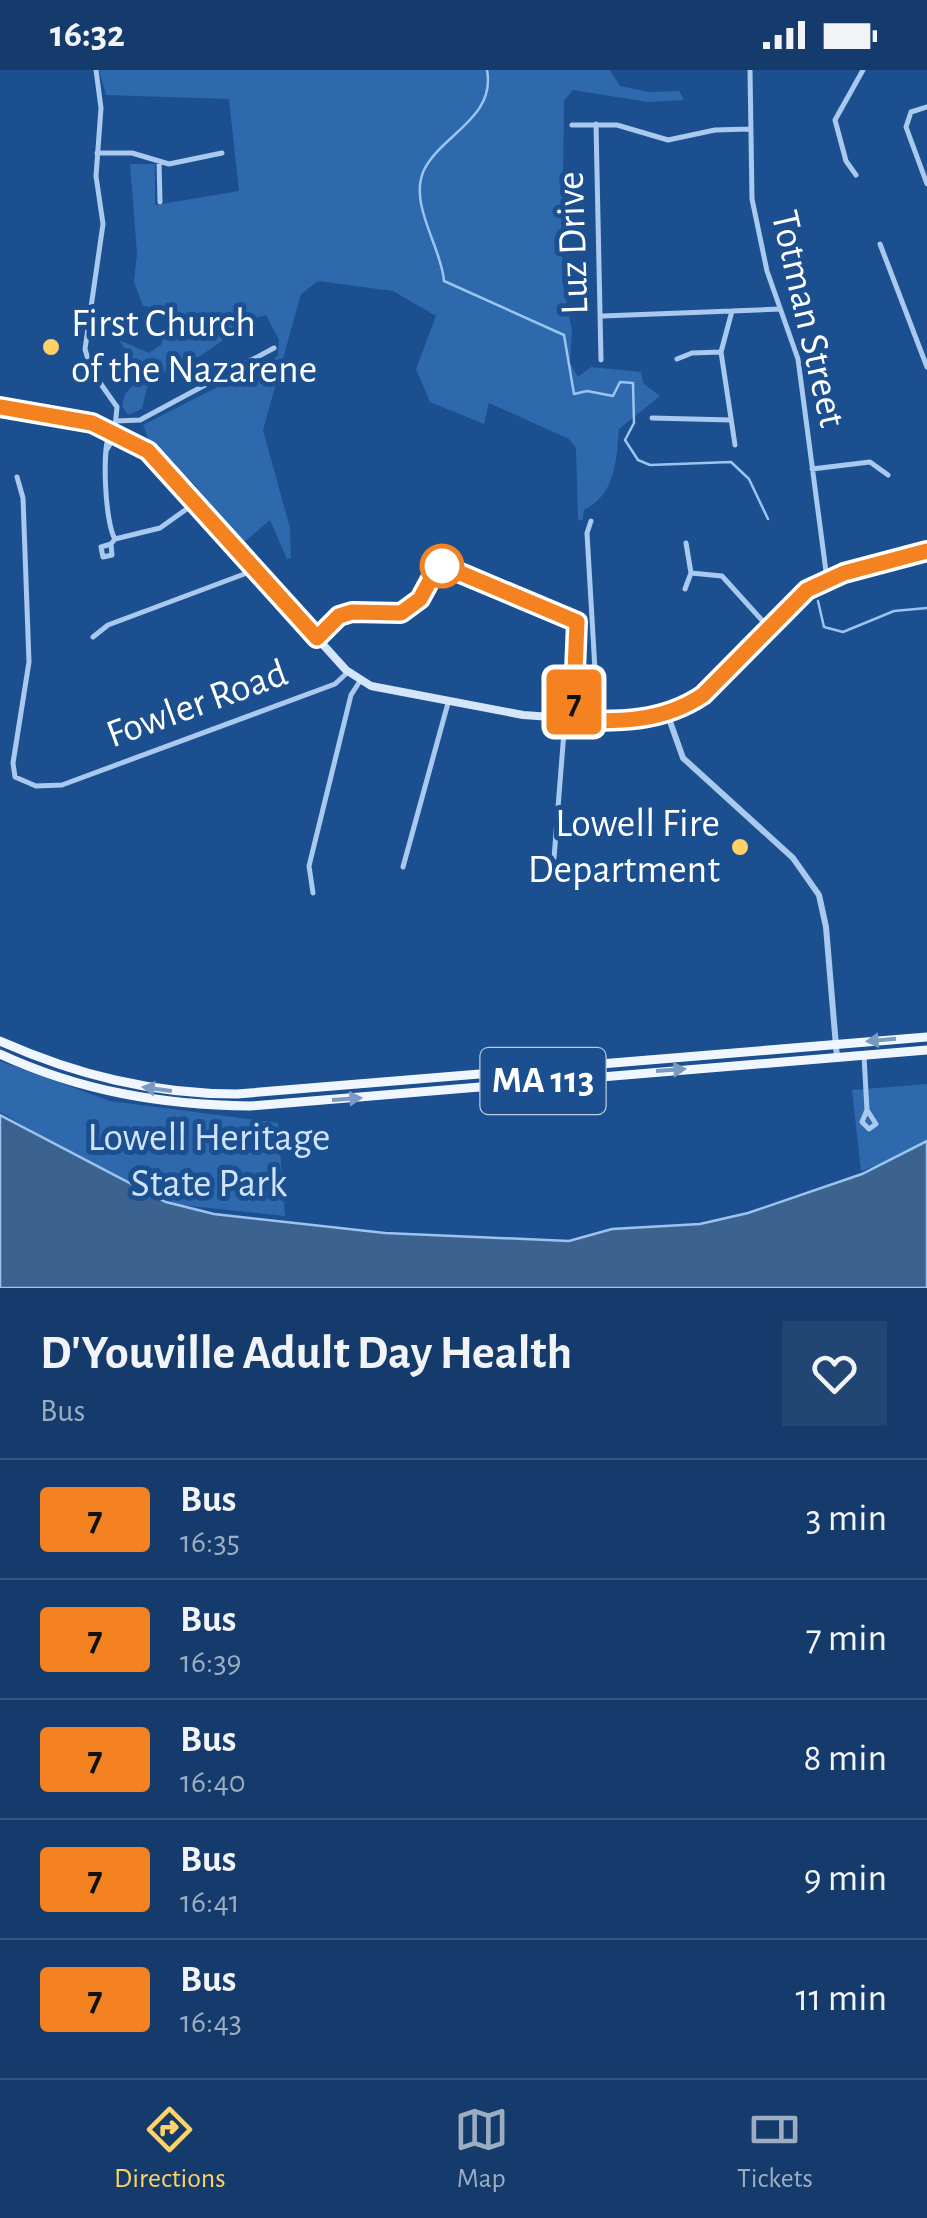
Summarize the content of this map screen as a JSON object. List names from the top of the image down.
{
  "streets": {
    "main road": ["MA 113"],
    "street": ["Luz Drive", "Totman Street", "Fowler Road"]
  },
  "parks": ["Lowell Heritage State Park"],
  "places": ["First Church of the Nazarene", "Lowell Fire Department"],
  "lines": ["bus line 7"],
  "page": {
    "status": "16:32",
    "on_map": "7",
    "heading": ["D'Youville Adult Day Health", "Bus"],
    "list": [
      {
        "mark": "7",
        "name": "Bus",
        "note": "16:35",
        "value": "3 min"
      },
      {
        "mark": "7",
        "name": "Bus",
        "note": "16:39",
        "value": "7 min"
      },
      {
        "mark": "7",
        "name": "Bus",
        "note": "16:40",
        "value": "8 min"
      },
      {
        "mark": "7",
        "name": "Bus",
        "note": "16:41",
        "value": "9 min"
      },
      {
        "mark": "7",
        "name": "Bus",
        "note": "16:43",
        "value": "11 min"
      }
    ],
    "tabs": ["Directions", "Map", "Tickets"]
  }
}
